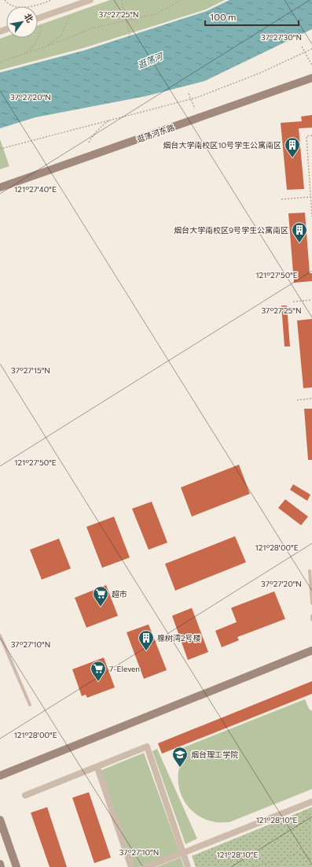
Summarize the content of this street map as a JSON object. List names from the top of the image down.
{
  "streets": {
    "street": ["逛荡河东路"]
  },
  "water": ["逛荡河"],
  "places": {
    "building": ["烟台大学南校区10号学生公寓南区", "烟台大学南校区9号学生公寓南区", "橡树湾2号楼"],
    "supermarket": ["超市", "7-Eleven"],
    "school or university": ["烟台理工学院"]
  },
  "scale_bar": "100 m",
  "north": "top right",
  "coordinates": [
    "37°27'25\"N",
    "37°27'30\"N",
    "37°27'20\"N",
    "121°27'40\"E",
    "121°27'50\"E",
    "37°27'15\"N",
    "121°28'00\"E",
    "37°27'10\"N",
    "121°28'10\"E"
  ]
}
